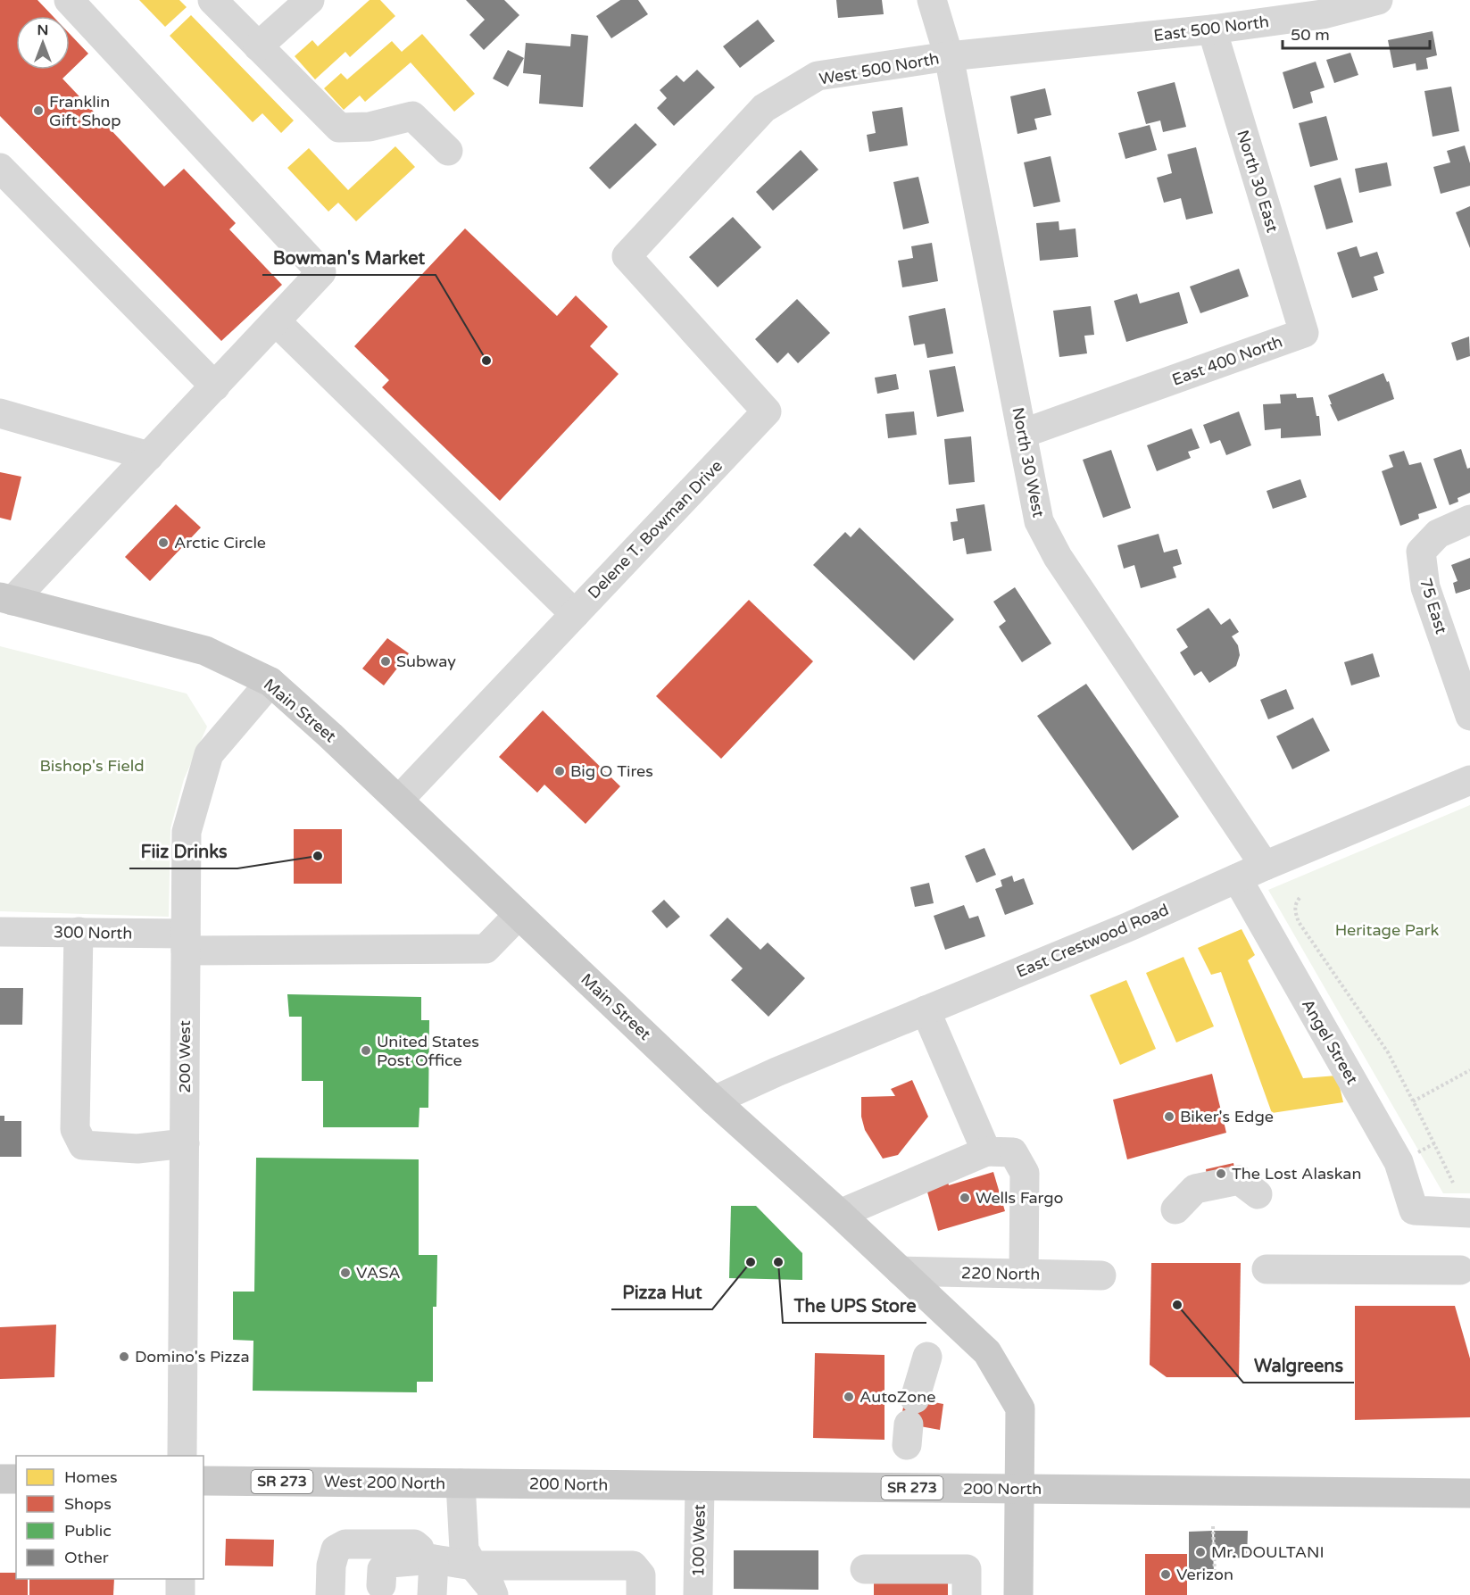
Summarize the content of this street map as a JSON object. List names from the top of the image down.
{
  "streets": {
    "main road": [
      "Main Street",
      "SR 273",
      "West 200 North",
      "200 North"
    ],
    "street": [
      "East 500 North",
      "West 500 North",
      "North 30 East",
      "East 400 North",
      "North 30 West",
      "Delene T. Bowman Drive",
      "75 East",
      "300 North",
      "East Crestwood Road",
      "Angel Street",
      "200 West",
      "220 North",
      "100 West"
    ]
  },
  "crossings": [
    ["East 500 North", "West 500 North"],
    ["East 500 North", "North 30 East"],
    ["West 500 North", "North 30 West"],
    ["West 500 North", "Delene T. Bowman Drive"],
    ["North 30 East", "East 400 North"],
    ["East 400 North", "North 30 West"],
    ["North 30 West", "East Crestwood Road"],
    ["Delene T. Bowman Drive", "Main Street"],
    ["Main Street", "300 North"],
    ["Main Street", "East Crestwood Road"],
    ["Main Street", "200 West"],
    ["Main Street", "220 North"],
    ["Main Street", "200 North"],
    ["300 North", "200 West"],
    ["East Crestwood Road", "Angel Street"],
    ["West 200 North", "200 North"],
    ["200 North", "100 West"]
  ],
  "parks": ["Bishop's Field", "Heritage Park"],
  "places": [
    "Franklin Gift Shop",
    "Bowman's Market",
    "Arctic Circle",
    "Subway",
    "Big O Tires",
    "Fiiz Drinks",
    "United States Post Office",
    "Biker's Edge",
    "The Lost Alaskan",
    "Wells Fargo",
    "Pizza Hut",
    "The UPS Store",
    "VASA",
    "Walgreens",
    "Domino's Pizza",
    "AutoZone",
    "Mr. DOULTANI",
    "Verizon"
  ],
  "legend": [
    "Homes",
    "Shops",
    "Public",
    "Other"
  ],
  "scale_bar": "50 m",
  "north": "top"
}
